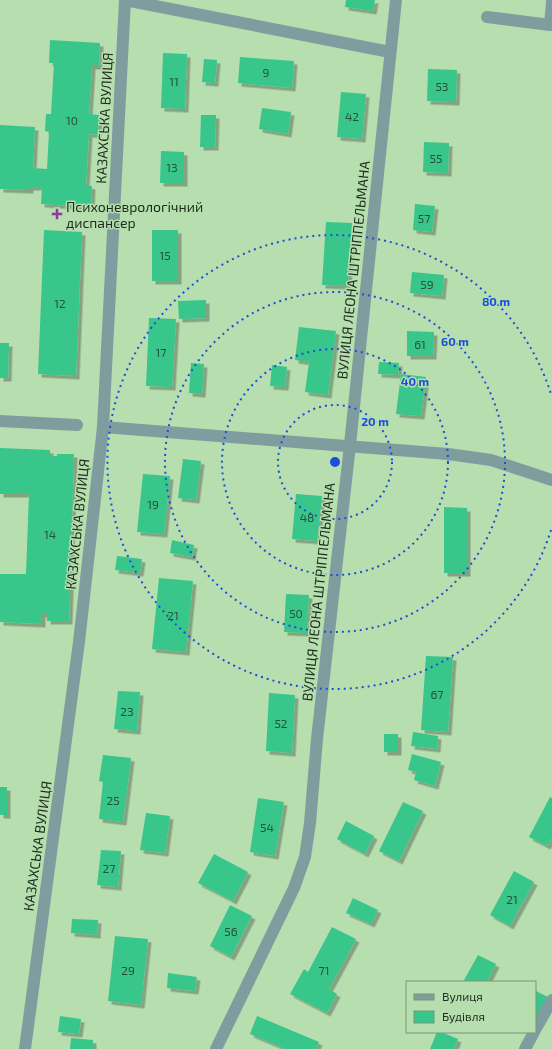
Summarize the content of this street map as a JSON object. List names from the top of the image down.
{
  "streets": {
    "street": ["КАЗАХСЬКА ВУЛИЦЯ", "ВУЛИЦЯ ЛЕОНА ШТРІППЕЛЬМАНА"]
  },
  "places": {
    "health": ["Психоневрологічний диспансер"]
  },
  "house_numbers": [
    "9",
    "11",
    "53",
    "42",
    "10",
    "55",
    "13",
    "57",
    "15",
    "59",
    "12",
    "61",
    "17",
    "19",
    "48",
    "14",
    "50",
    "21",
    "67",
    "23",
    "52",
    "25",
    "54",
    "27",
    "21",
    "56",
    "29",
    "71"
  ],
  "legend": ["Вулиця", "Будівля"],
  "rings": [
    "80 m",
    "60 m",
    "40 m",
    "20 m"
  ]
}
